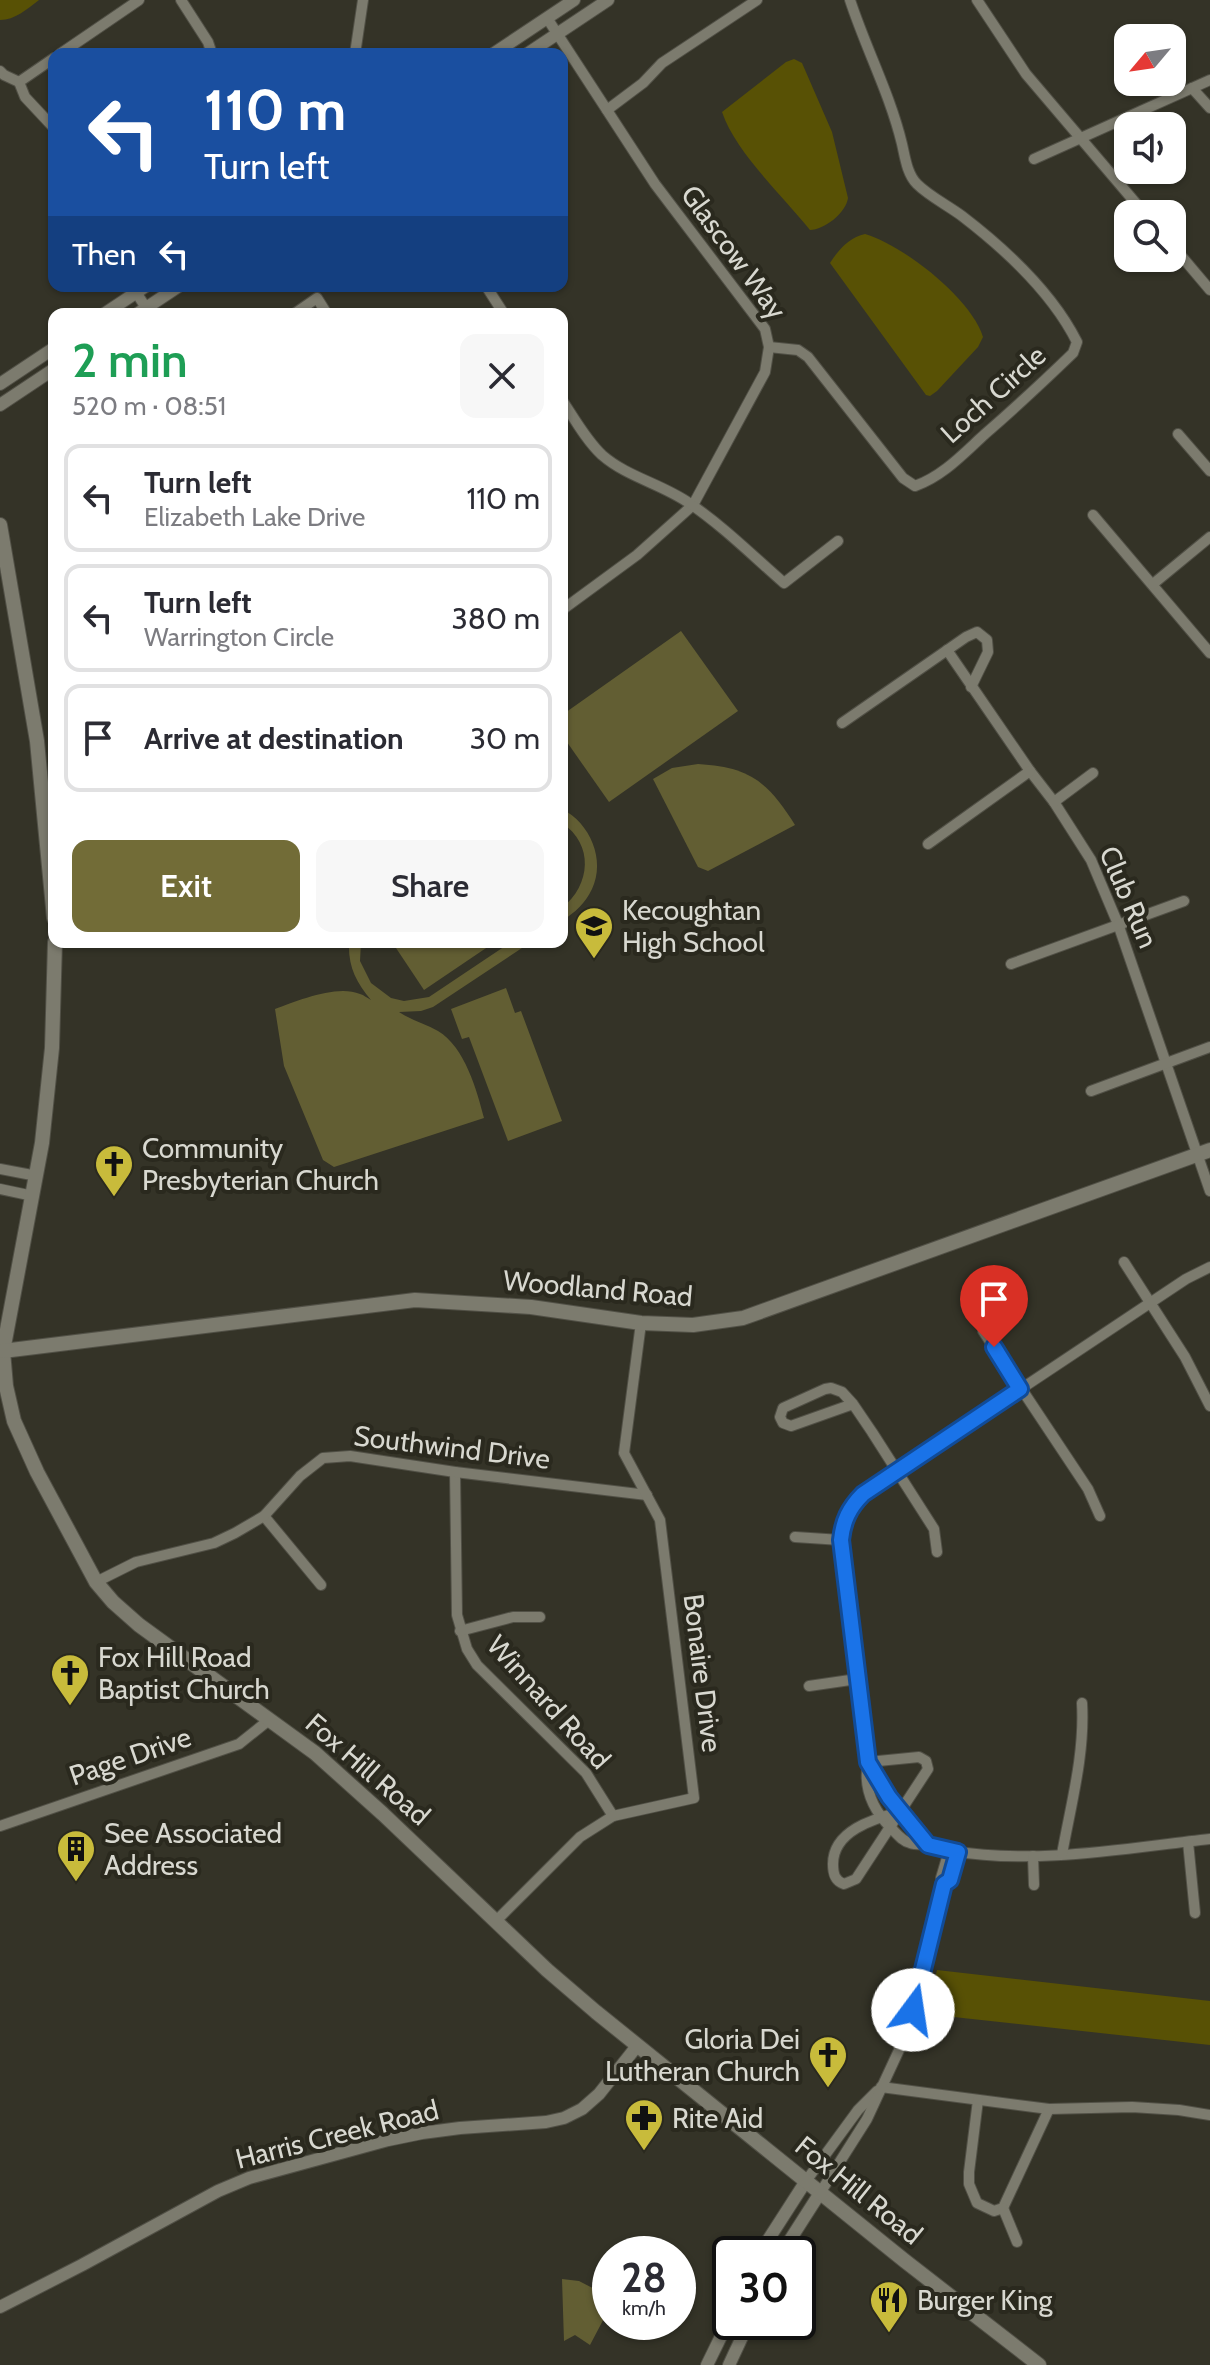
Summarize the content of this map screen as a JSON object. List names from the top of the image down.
{
  "streets": {
    "main road": ["Woodland Road", "Fox Hill Road"],
    "street": [
      "Glascow Way",
      "Loch Circle",
      "Club Run",
      "Southwind Drive",
      "Bonaire Drive",
      "Winnard Road",
      "Page Drive",
      "Harris Creek Road"
    ]
  },
  "crossings": [
    ["Glascow Way", "Loch Circle"],
    ["Club Run", "Woodland Road"],
    ["Woodland Road", "Bonaire Drive"],
    ["Woodland Road", "Fox Hill Road"],
    ["Southwind Drive", "Bonaire Drive"],
    ["Southwind Drive", "Winnard Road"],
    ["Southwind Drive", "Fox Hill Road"],
    ["Bonaire Drive", "Winnard Road"],
    ["Bonaire Drive", "Fox Hill Road"],
    ["Page Drive", "Fox Hill Road"],
    ["Fox Hill Road", "Harris Creek Road"]
  ],
  "places": {
    "school or university": ["Kecoughtan High School"],
    "church": ["Community Presbyterian Church", "Fox Hill Road Baptist Church", "Gloria Dei Lutheran Church"],
    "building": ["See Associated Address"],
    "pharmacy": ["Rite Aid"],
    "restaurant": ["Burger King"]
  },
  "north": "bottom left",
  "page": {
    "turn": ["110 m", "Turn left"],
    "then": "Then",
    "heading": ["2 min", "520 m · 08:51"],
    "list": [
      {
        "name": "Turn left",
        "note": "Elizabeth Lake Drive",
        "value": "110 m"
      },
      {
        "name": "Turn left",
        "note": "Warrington Circle",
        "value": "380 m"
      },
      {
        "name": "Arrive at destination",
        "value": "30 m"
      }
    ],
    "buttons": ["Exit", "Share"],
    "speed": "28 km/h",
    "limit": "30"
  }
}
